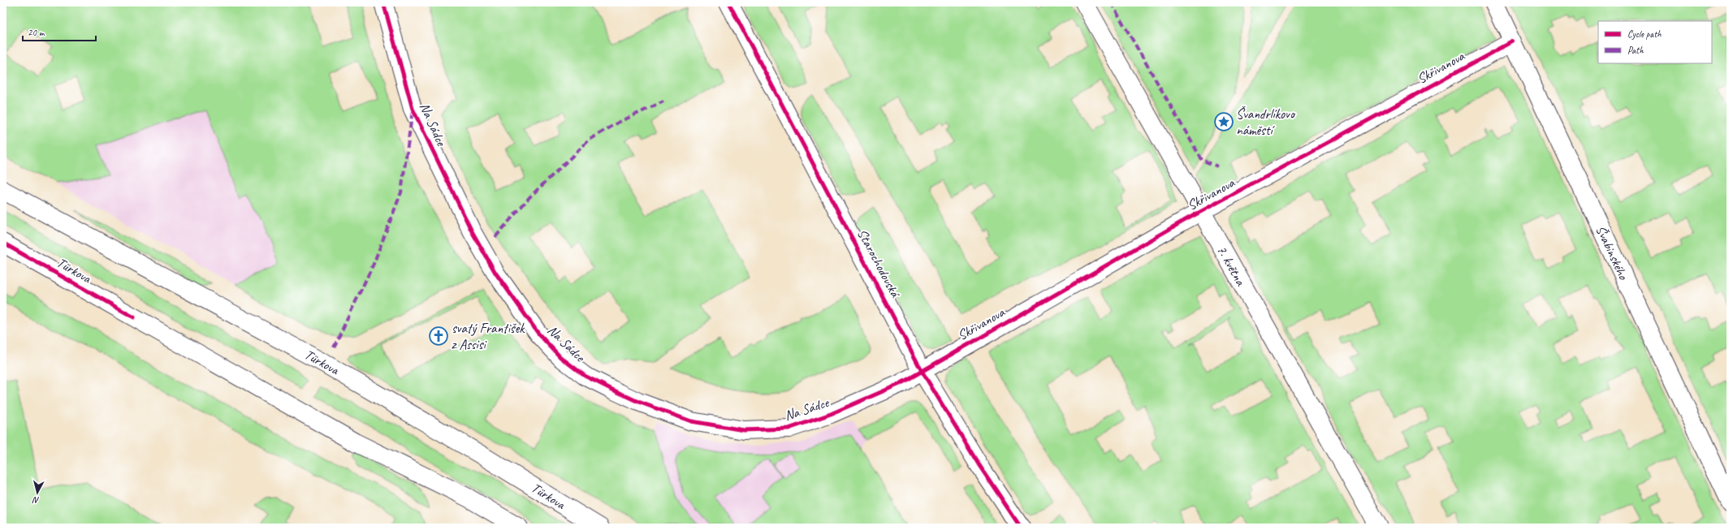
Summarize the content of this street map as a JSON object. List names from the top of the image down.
{
  "streets": {
    "street": [
      "Skřivanova",
      "Na Sádce",
      "Švabinského",
      "Starochodovská",
      "7. května",
      "Türkova"
    ]
  },
  "crossings": [
    ["Skřivanova", "Na Sádce"],
    ["Skřivanova", "Švabinského"],
    ["Skřivanova", "Starochodovská"],
    ["Skřivanova", "7. května"],
    ["Na Sádce", "Starochodovská"]
  ],
  "places": {
    "place": ["Švandrlíkovo náměstí"],
    "church": ["svatý František z Assisi"]
  },
  "legend": ["Cycle path", "Path"],
  "scale_bar": "20 m",
  "north": "bottom"
}
